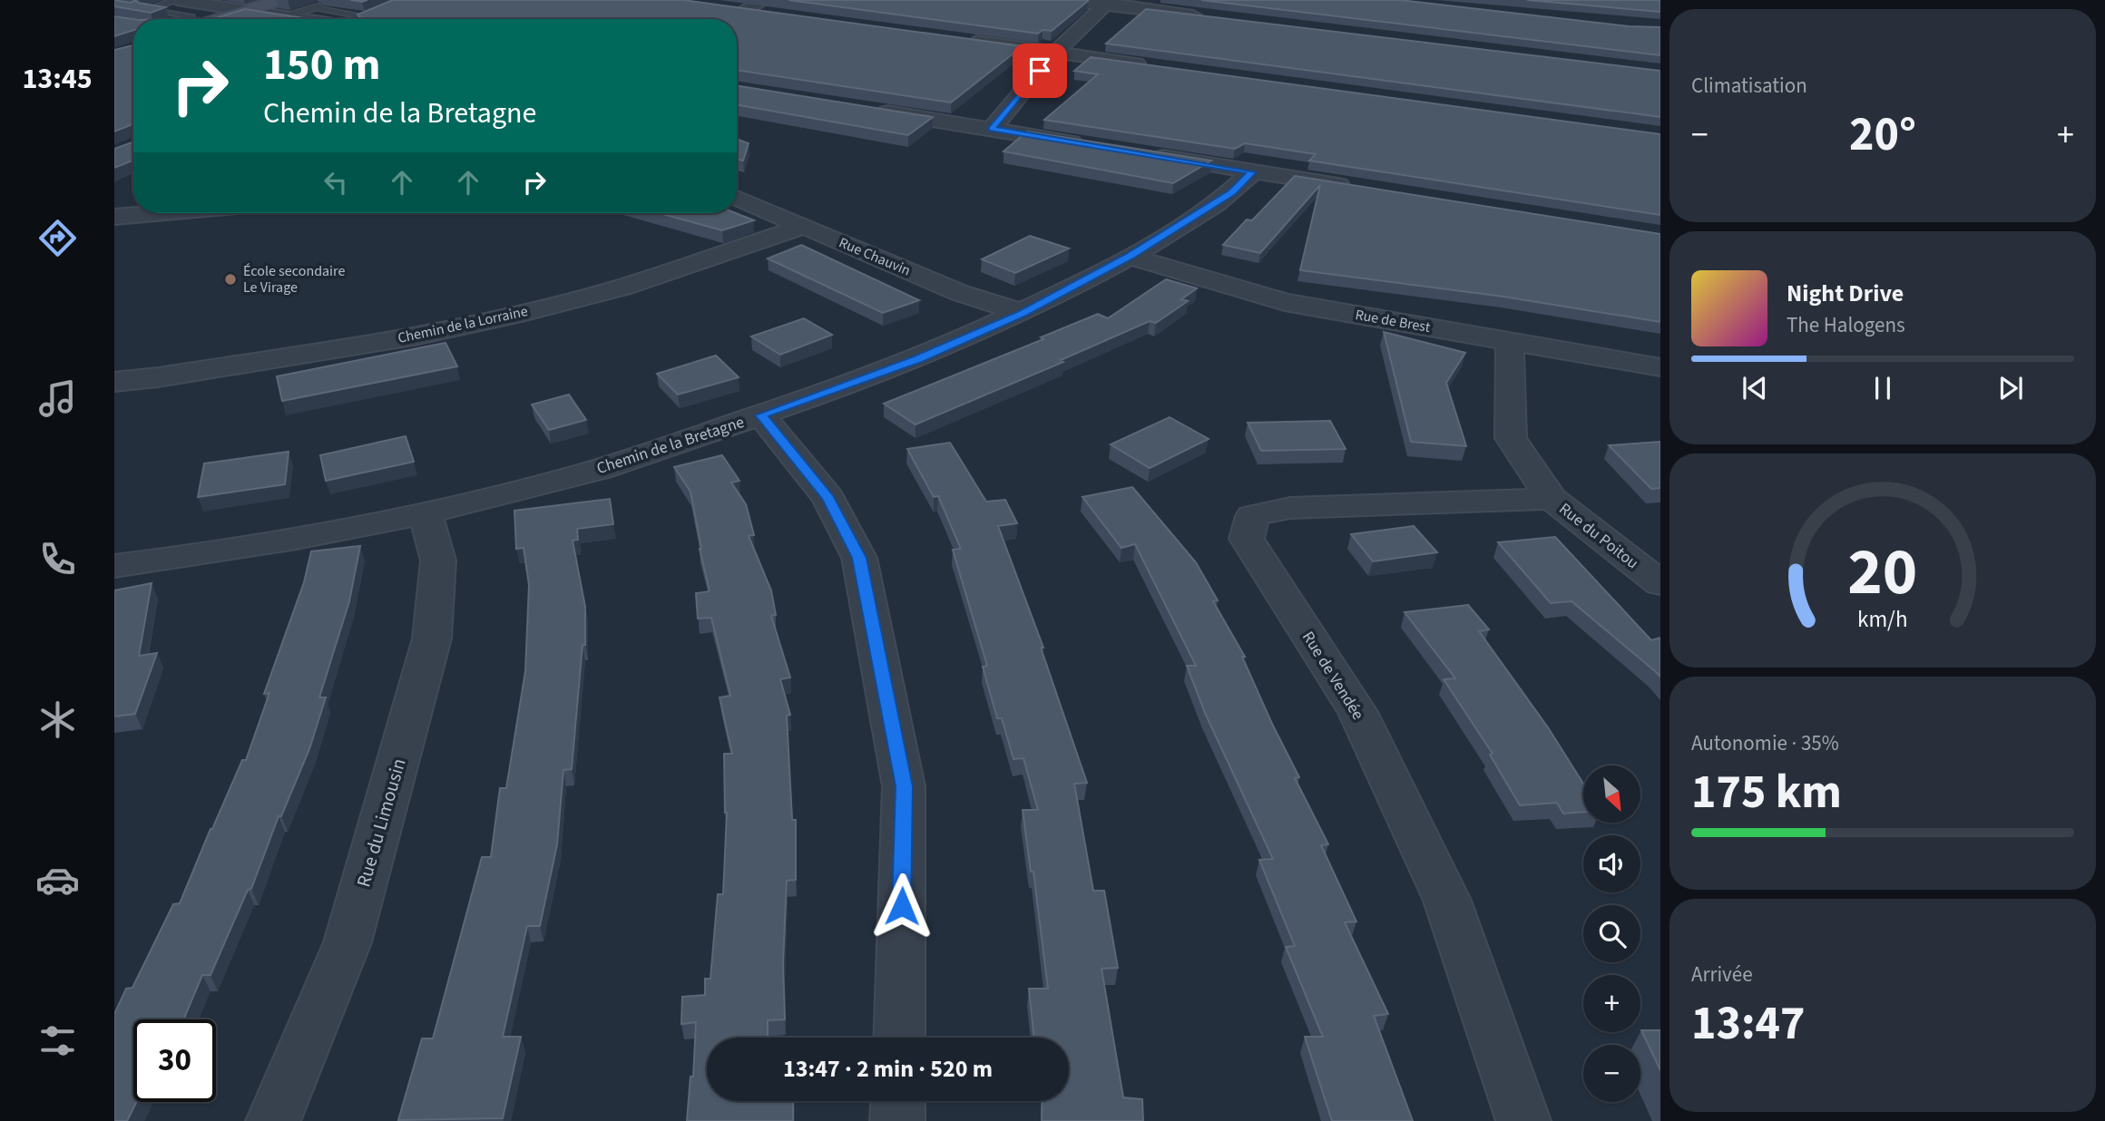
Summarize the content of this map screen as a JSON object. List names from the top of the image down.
{
  "streets": {
    "street": [
      "Rue Chauvin",
      "Rue de Brest",
      "Chemin de la Lorraine",
      "Chemin de la Bretagne",
      "Rue du Poitou",
      "Rue de Vendée",
      "Rue du Limousin"
    ]
  },
  "crossings": [
    ["Rue Chauvin", "Chemin de la Lorraine"],
    ["Rue Chauvin", "Chemin de la Bretagne"],
    ["Rue de Brest", "Chemin de la Bretagne"],
    ["Rue de Brest", "Rue du Poitou"],
    ["Chemin de la Bretagne", "Rue du Limousin"],
    ["Rue du Poitou", "Rue de Vendée"]
  ],
  "places": ["École secondaire Le Virage"],
  "north": "bottom right",
  "page": {
    "tabs": "13:45",
    "tile": [
      "Climatisation",
      ["Autonomie · 35%", "175 km"],
      ["Arrivée", "13:47"]
    ],
    "turn": ["150 m", "Chemin de la Bretagne"],
    "heat": ["−", "20°", "+"],
    "song": ["Night Drive", "The Halogens"],
    "map_buttons": ["+", "−"],
    "limit": "30",
    "trip": "13:47 · 2 min · 520 m",
    "gauge": ["20", "km/h"]
  }
}
